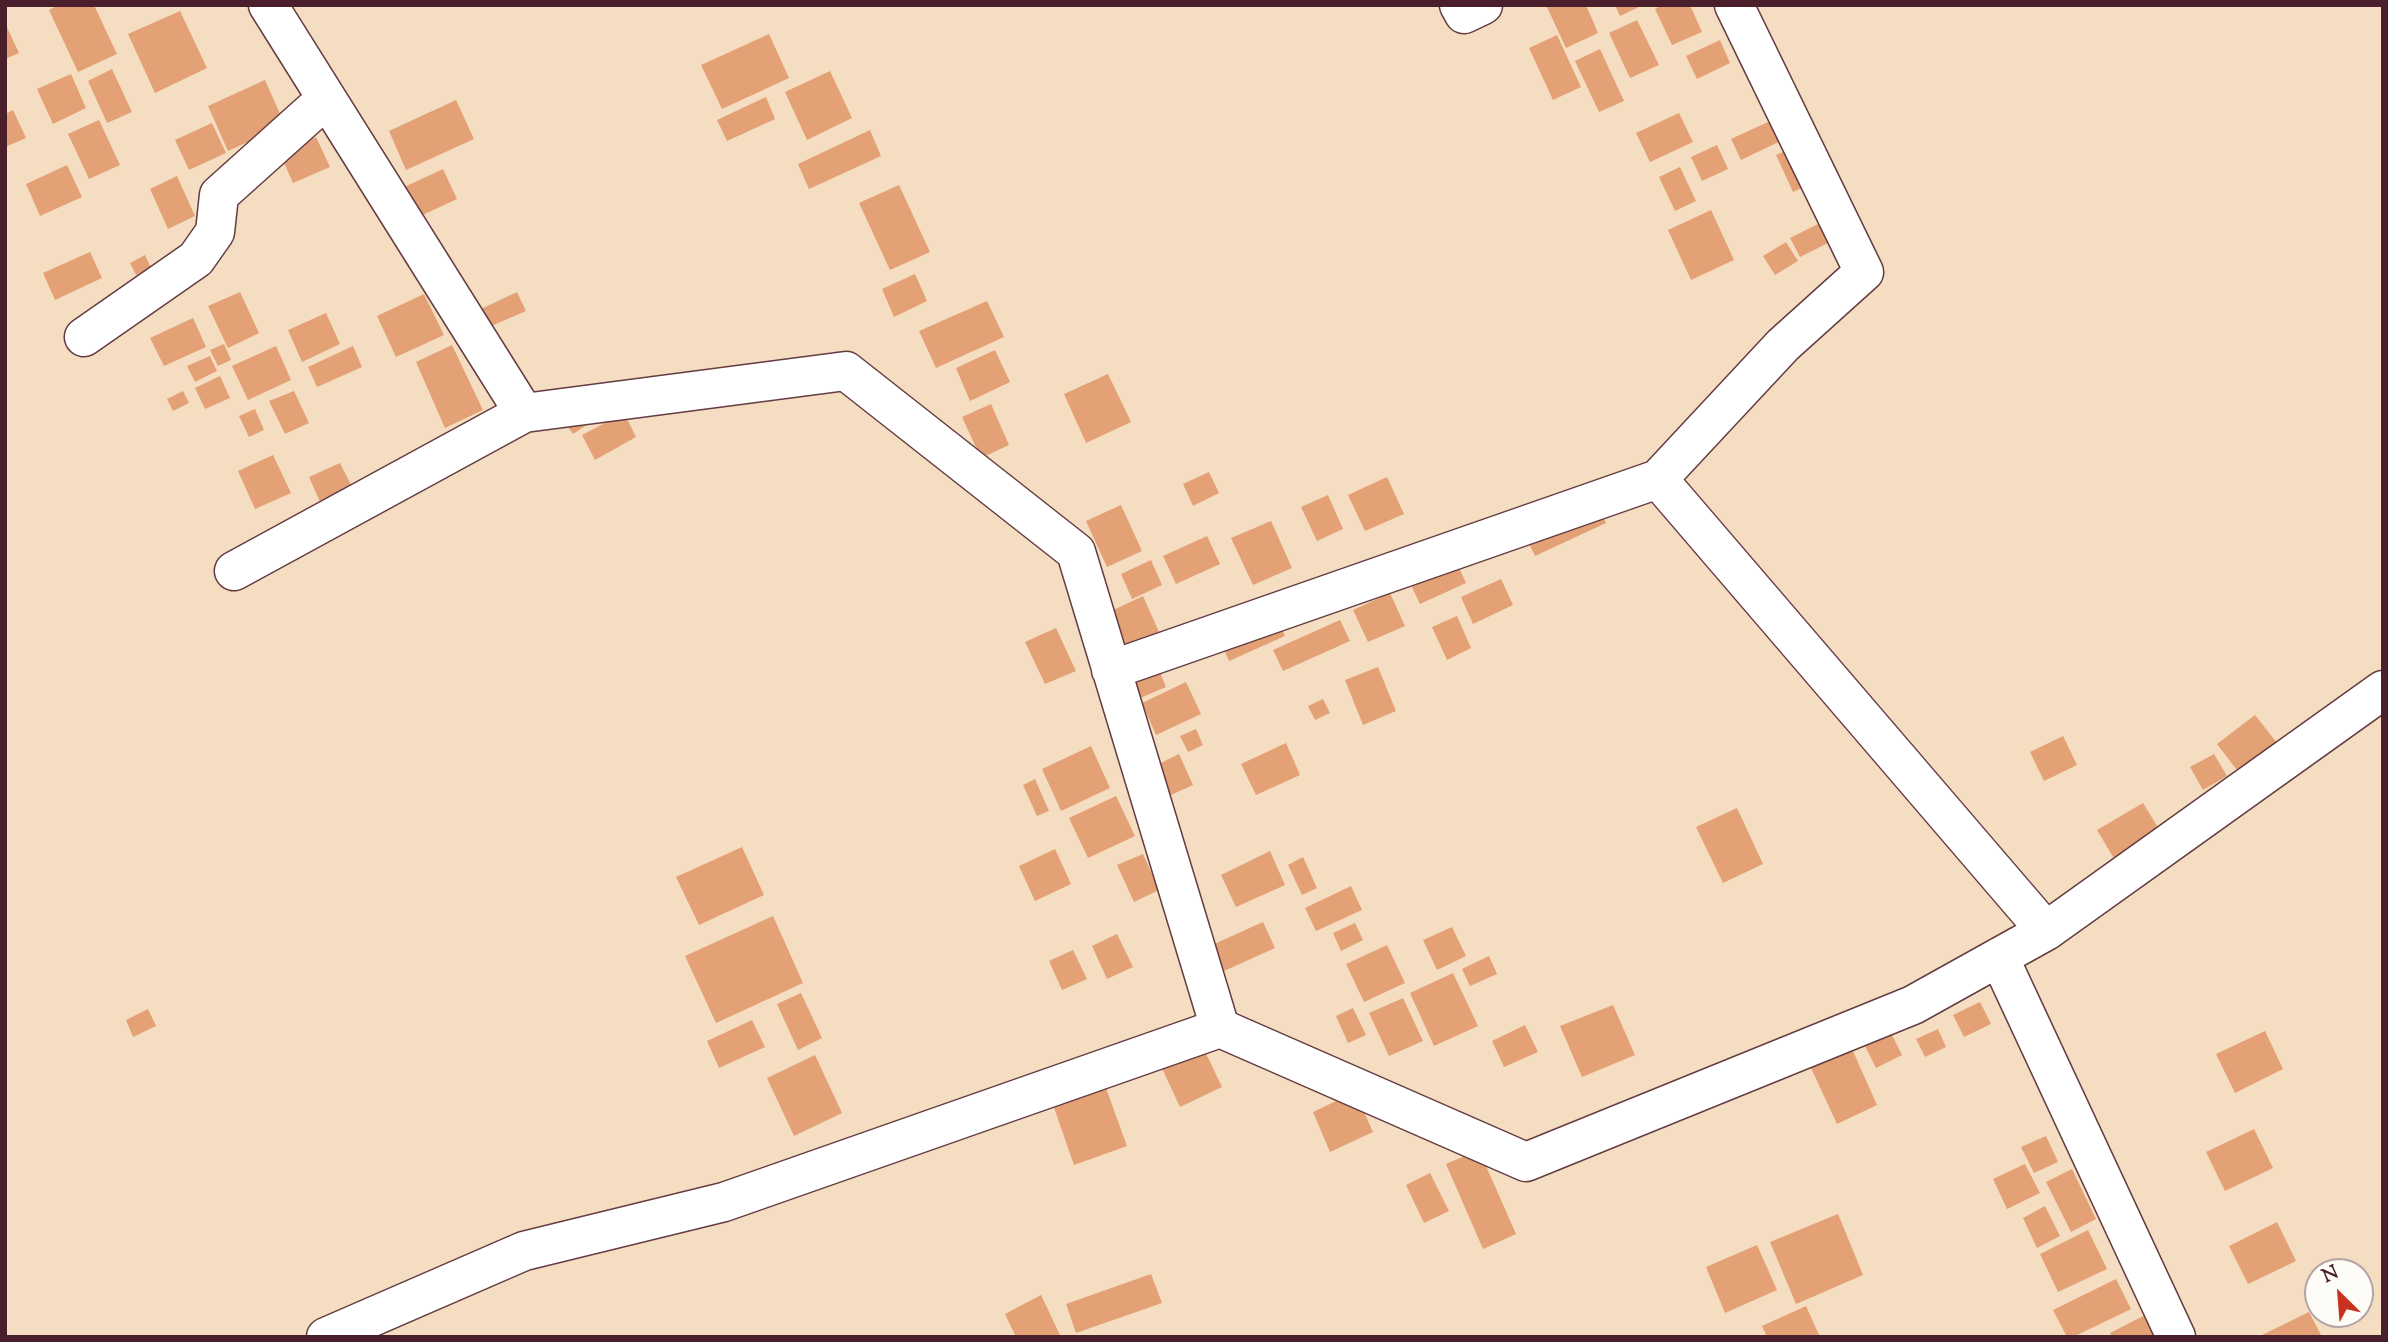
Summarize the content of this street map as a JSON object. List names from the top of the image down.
{
  "north": "top left"
}
